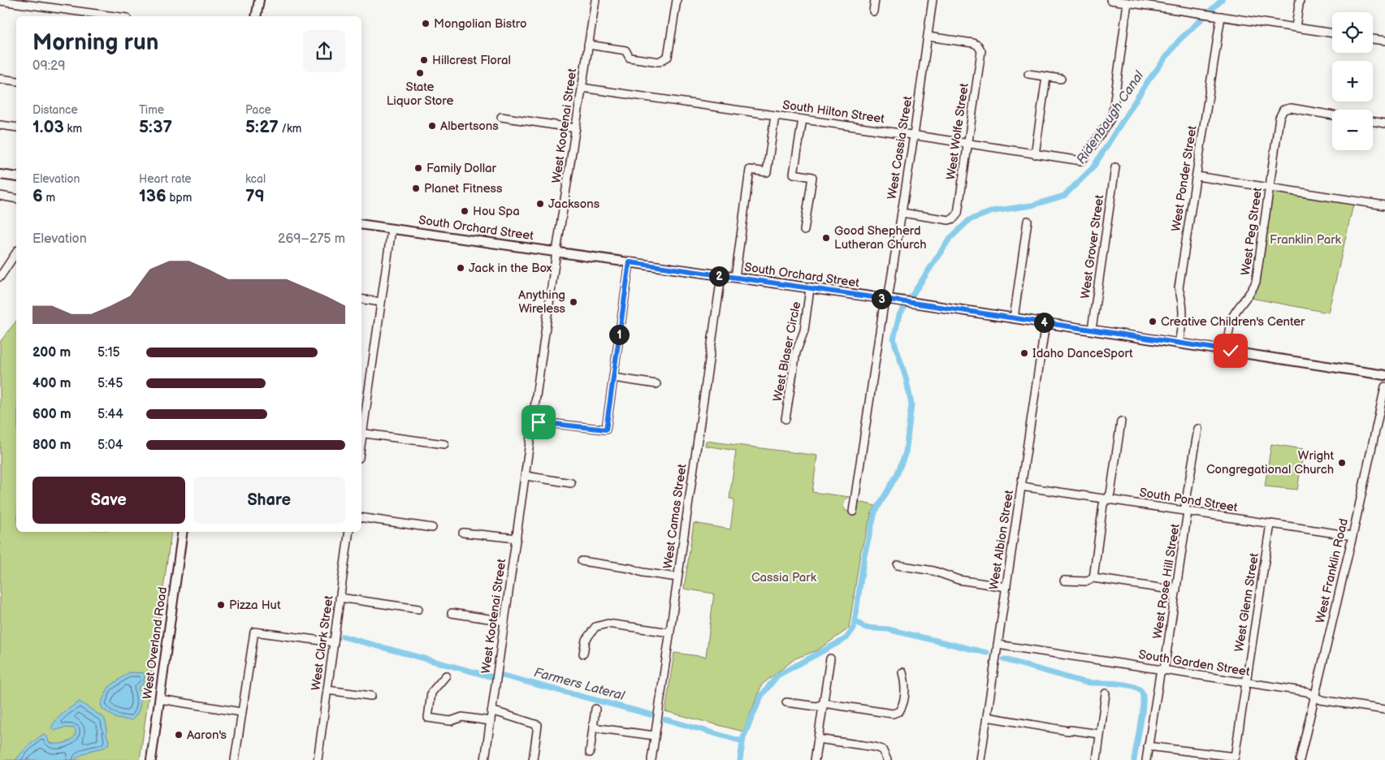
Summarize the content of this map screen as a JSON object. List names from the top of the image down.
{
  "streets": {
    "main road": ["South Orchard Street", "West Overland Road"],
    "street": [
      "South Hilton Street",
      "West Kootenai Street",
      "West Wolfe Street",
      "West Cassia Street",
      "West Ponder Street",
      "West Peg Street",
      "West Grover Street",
      "West Blaser Circle",
      "South Pond Street",
      "West Camas Street",
      "West Albion Street",
      "West Franklin Road",
      "West Rose Hill Street",
      "West Glenn Street",
      "West Clark Street",
      "South Garden Street"
    ]
  },
  "crossings": [
    ["South Hilton Street", "West Kootenai Street"],
    ["South Hilton Street", "West Wolfe Street"],
    ["South Hilton Street", "West Cassia Street"],
    ["West Kootenai Street", "South Orchard Street"],
    ["West Wolfe Street", "West Cassia Street"],
    ["West Cassia Street", "South Orchard Street"],
    ["West Ponder Street", "South Orchard Street"],
    ["South Orchard Street", "West Peg Street"],
    ["South Orchard Street", "West Grover Street"],
    ["South Orchard Street", "West Blaser Circle"],
    ["South Orchard Street", "West Camas Street"],
    ["South Orchard Street", "West Albion Street"],
    ["South Pond Street", "West Albion Street"],
    ["South Pond Street", "West Franklin Road"],
    ["South Pond Street", "West Rose Hill Street"],
    ["South Pond Street", "West Glenn Street"],
    ["West Albion Street", "South Garden Street"],
    ["West Franklin Road", "South Garden Street"],
    ["West Rose Hill Street", "West Glenn Street"],
    ["West Rose Hill Street", "South Garden Street"],
    ["West Glenn Street", "South Garden Street"]
  ],
  "water": ["Ridenbaugh Canal", "Farmers Lateral"],
  "parks": ["Franklin Park", "Cassia Park"],
  "places": [
    "Mongolian Bistro",
    "Hillcrest Floral",
    "State Liquor Store",
    "Albertsons",
    "Family Dollar",
    "Planet Fitness",
    "Jacksons",
    "Hou Spa",
    "Good Shepherd Lutheran Church",
    "Jack in the Box",
    "Anything Wireless",
    "Creative Children's Center",
    "Idaho DanceSport",
    "Wright Congregational Church",
    "Pizza Hut",
    "Aaron's"
  ],
  "page": {
    "map_buttons": ["+", "−"],
    "heading": ["Morning run", "09:29"],
    "stats": [
      ["Distance", "1.03 km"],
      ["Time", "5:37"],
      ["Pace", "5:27 /km"],
      ["Elevation", "6 m"],
      ["Heart rate", "136 bpm"],
      ["kcal", "79"]
    ],
    "chart": ["Elevation", "269–275 m"],
    "pins": [
      "2",
      "3",
      "4",
      "1"
    ],
    "list": [
      {
        "name": "200 m",
        "note": "5:15"
      },
      {
        "name": "400 m",
        "note": "5:45"
      },
      {
        "name": "600 m",
        "note": "5:44"
      },
      {
        "name": "800 m",
        "note": "5:04"
      }
    ],
    "buttons": ["Save", "Share"]
  }
}
